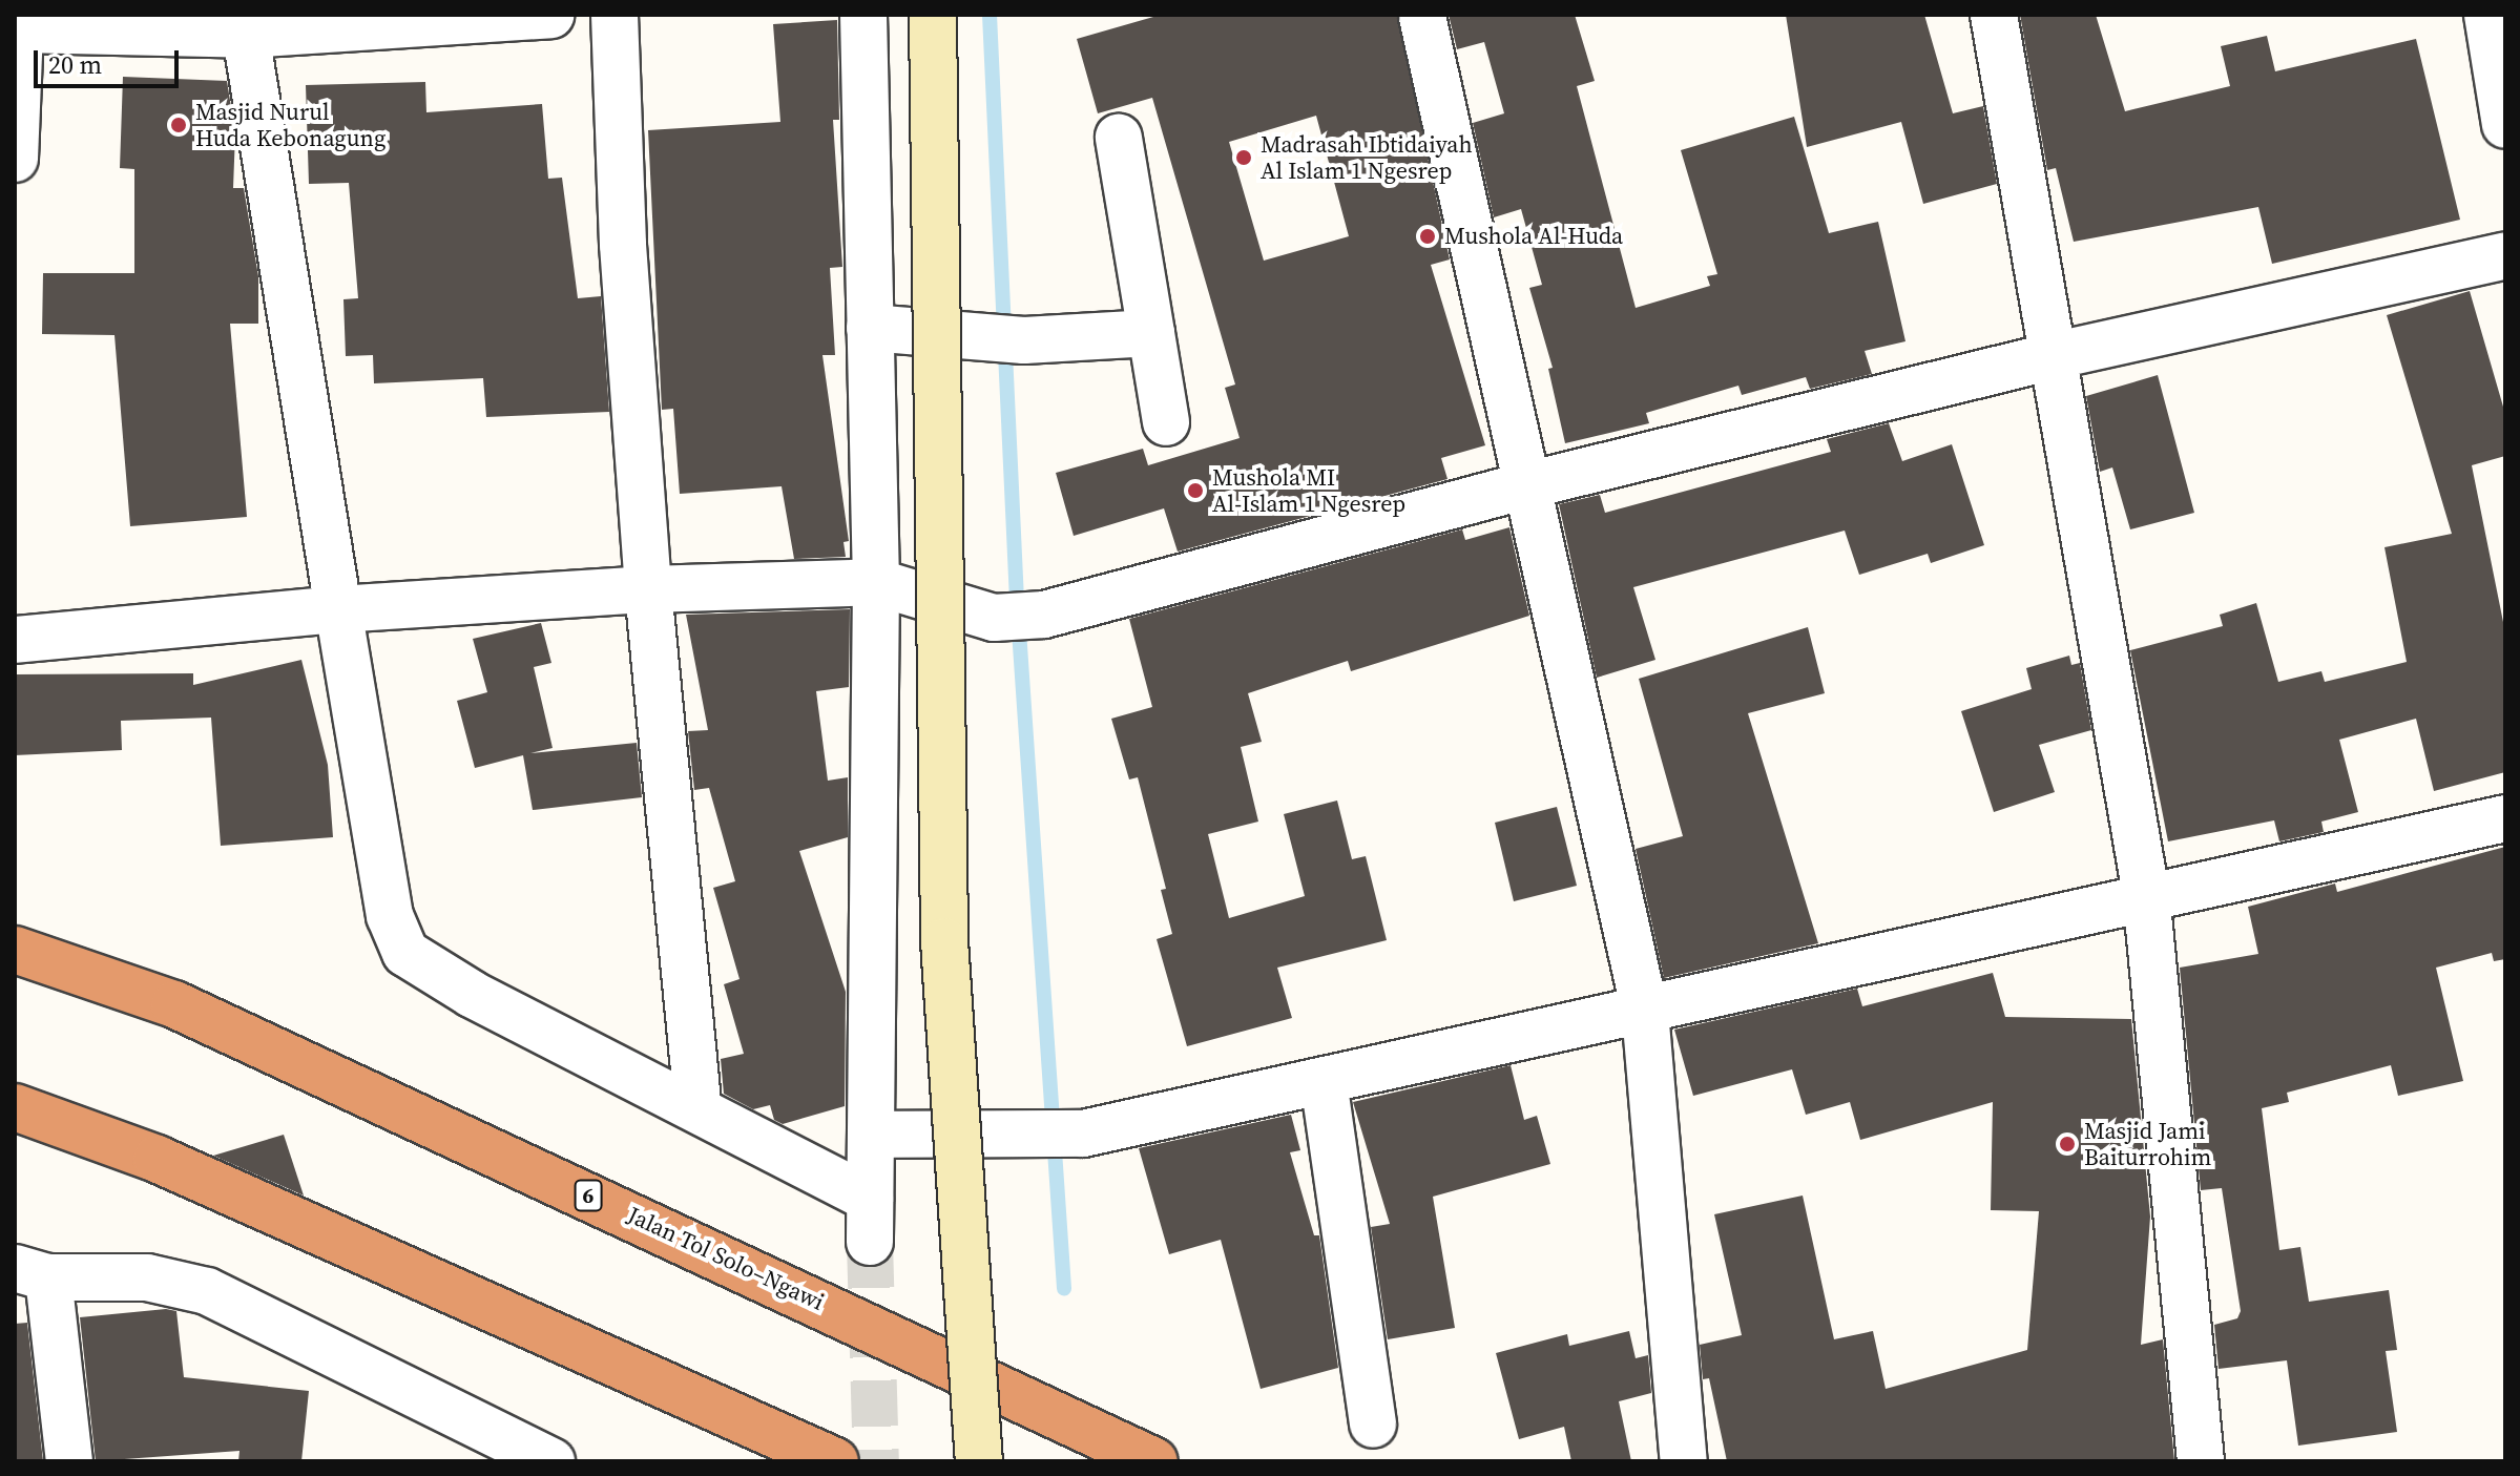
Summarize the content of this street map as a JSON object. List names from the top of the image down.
{
  "streets": {
    "highway": ["6", "Jalan Tol Solo–Ngawi"]
  },
  "places": [
    "Masjid Nurul Huda Kebonagung",
    "Madrasah Ibtidaiyah Al Islam 1 Ngesrep",
    "Mushola Al-Huda",
    "Mushola MI Al-Islam 1 Ngesrep",
    "Masjid Jami Baiturrohim"
  ],
  "scale_bar": "20 m"
}
